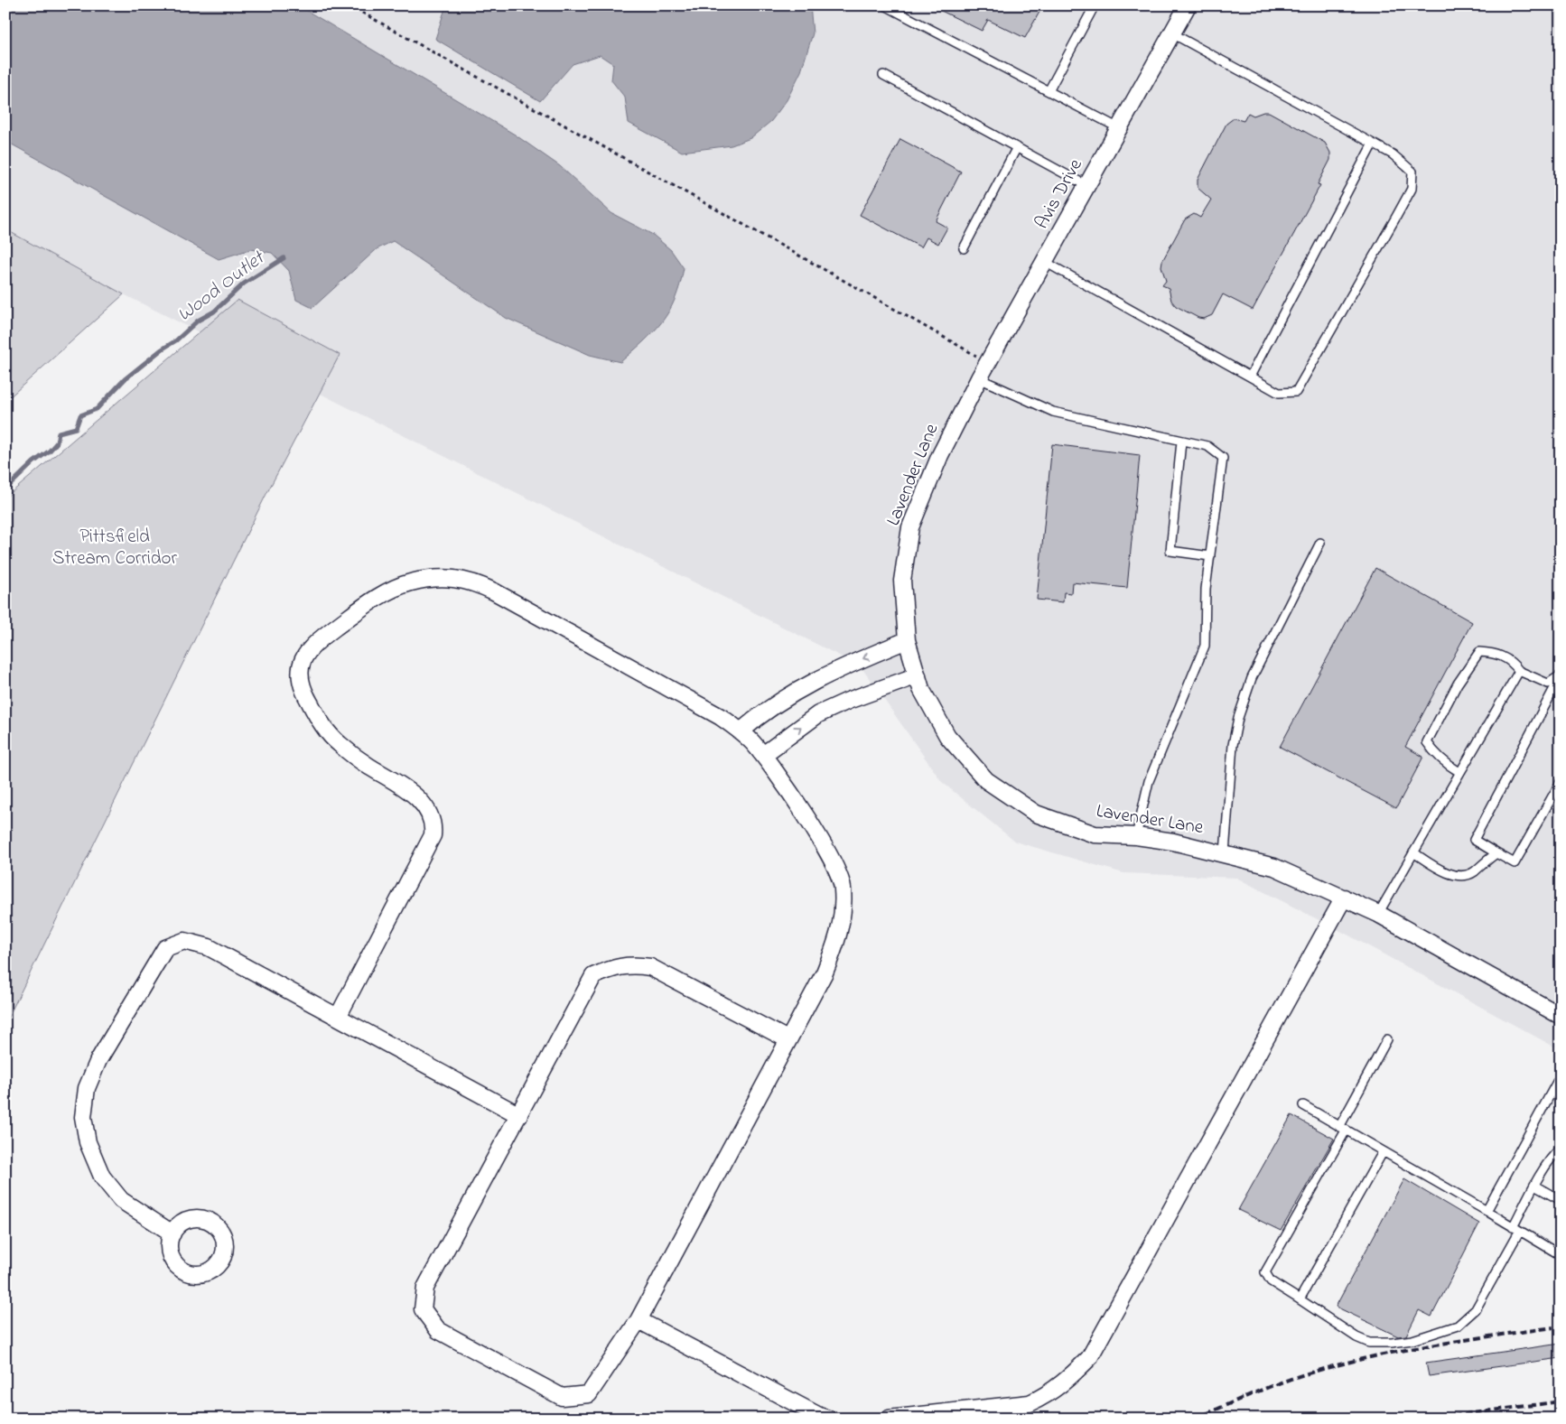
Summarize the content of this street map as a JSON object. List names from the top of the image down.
{
  "streets": {
    "street": ["Avis Drive", "Lavender Lane"]
  },
  "crossings": [
    ["Avis Drive", "Lavender Lane"]
  ],
  "water": ["Wood Outlet"],
  "parks": ["Pittsfield Stream Corridor"]
}
